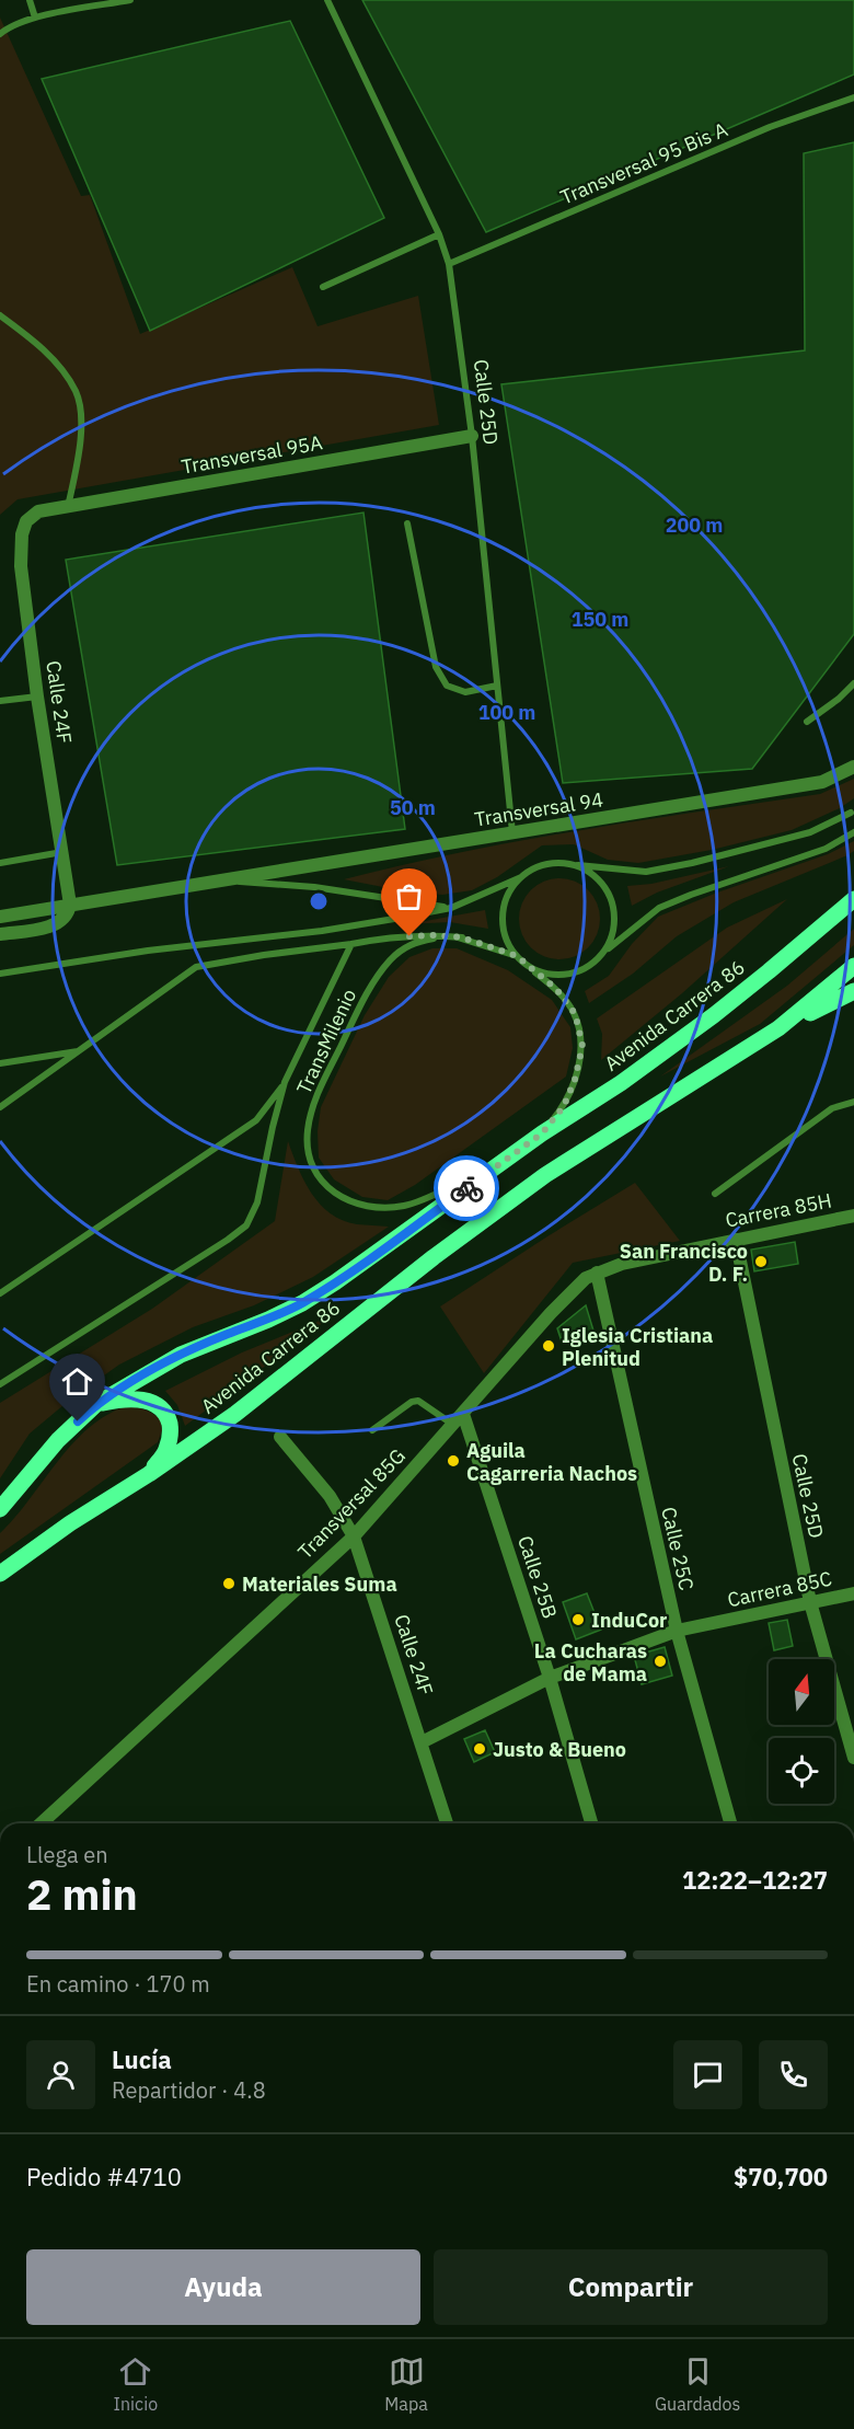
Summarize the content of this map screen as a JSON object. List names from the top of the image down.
{
  "streets": {
    "main road": ["Avenida Carrera 86"],
    "street": [
      "Calle 25D",
      "Transversal 95A",
      "Calle 24F",
      "Transversal 94",
      "Carrera 85H",
      "Transversal 85G",
      "Calle 25C",
      "Calle 25B",
      "Carrera 85C"
    ],
    "lane": ["Transversal 95 Bis A", "TransMilenio"]
  },
  "crossings": [
    ["Transversal 95 Bis A", "Calle 25D"],
    ["Calle 25D", "Transversal 95A"],
    ["Calle 25D", "Transversal 94"],
    ["Calle 25D", "Carrera 85H"],
    ["Calle 25D", "Carrera 85C"],
    ["Transversal 95A", "Calle 24F"],
    ["Calle 24F", "Transversal 94"],
    ["Calle 24F", "Transversal 85G"],
    ["Calle 24F", "Carrera 85C"],
    ["Avenida Carrera 86", "TransMilenio"],
    ["Carrera 85H", "Transversal 85G"],
    ["Carrera 85H", "Calle 25C"],
    ["Transversal 85G", "Calle 25C"],
    ["Transversal 85G", "Calle 25B"],
    ["Calle 25C", "Carrera 85C"],
    ["Calle 25B", "Carrera 85C"]
  ],
  "places": [
    "San Francisco D. F.",
    "Iglesia Cristiana Plenitud",
    "Aguila Cagarreria Nachos",
    "Materiales Suma",
    "InduCor",
    "La Cucharas de Mama",
    "Justo & Bueno"
  ],
  "north": "top",
  "page": {
    "heading": ["2 min", "Llega en", "12:22–12:27"],
    "panel": [
      "Lucía",
      "Repartidor · 4.8",
      "Pedido #4710",
      "$70,700"
    ],
    "bar": "En camino · 170 m",
    "buttons": ["Ayuda", "Compartir"],
    "tabs": ["Inicio", "Mapa", "Guardados"]
  },
  "rings": [
    "200 m",
    "150 m",
    "100 m",
    "50 m"
  ]
}
